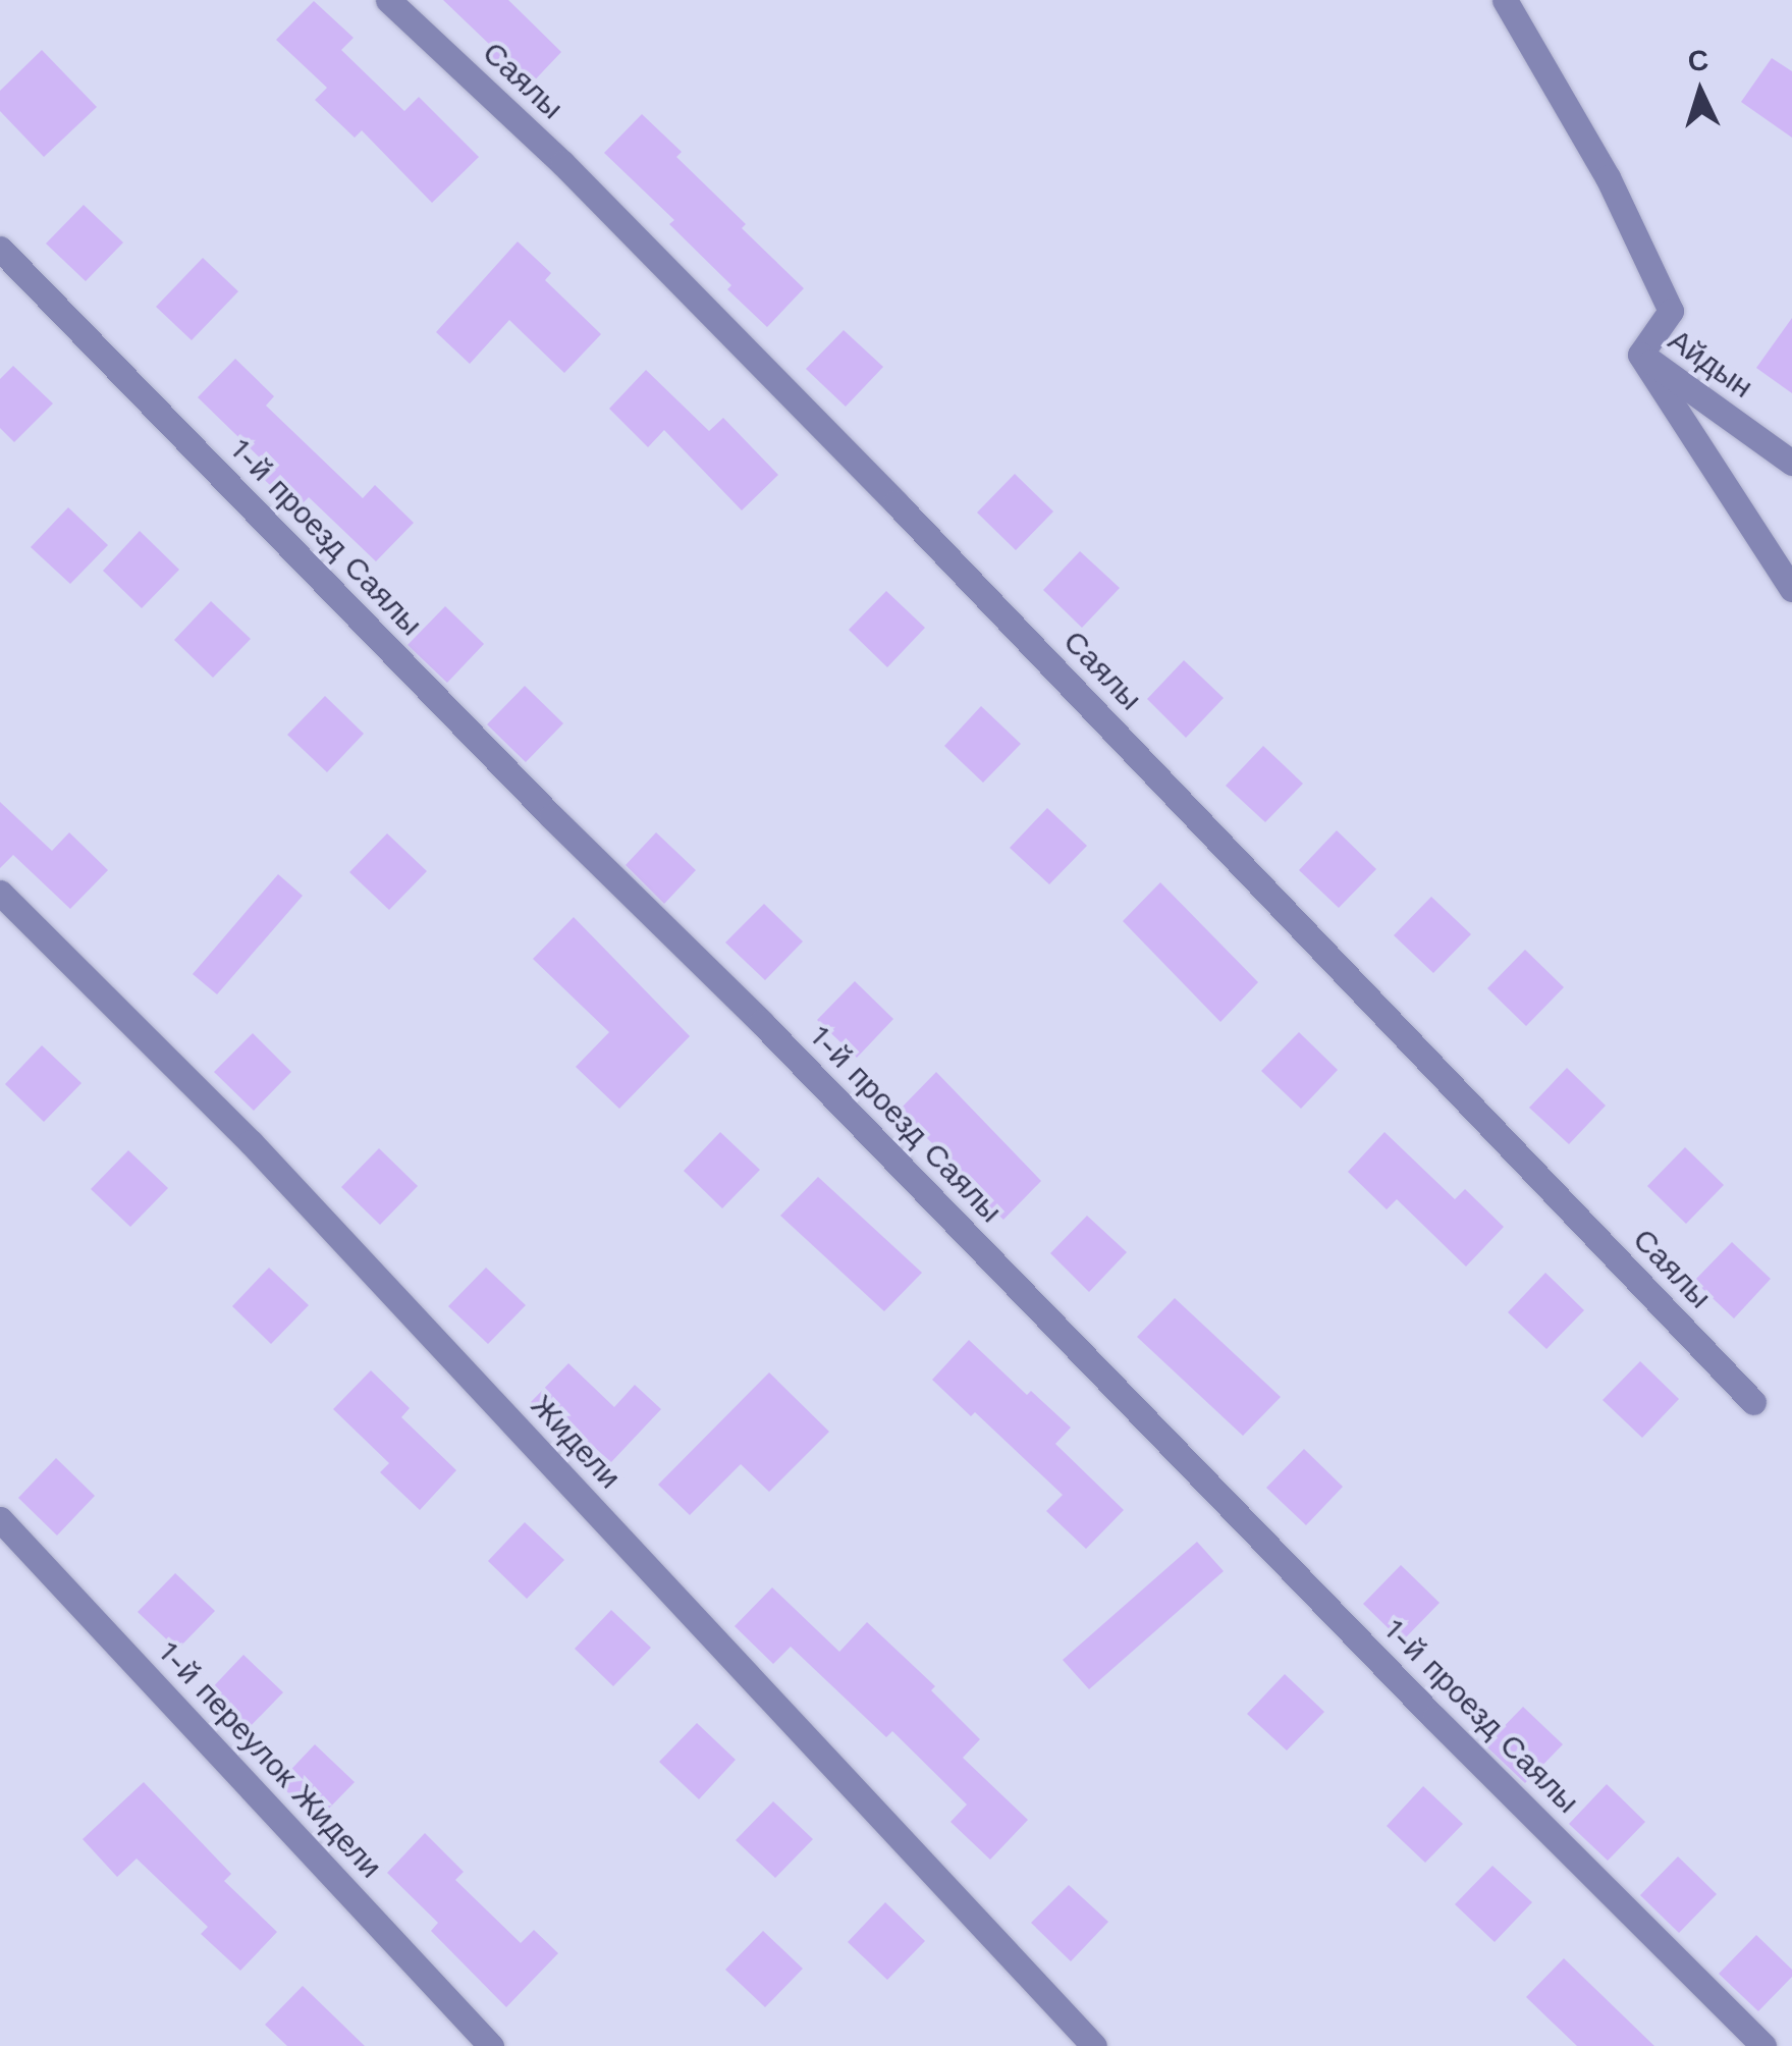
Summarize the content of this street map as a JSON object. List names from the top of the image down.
{
  "streets": {
    "street": [
      "Саялы",
      "Айдын",
      "1-й проезд Саялы",
      "Жидели",
      "1-й переулок Жидели"
    ]
  },
  "north": "top"
}
